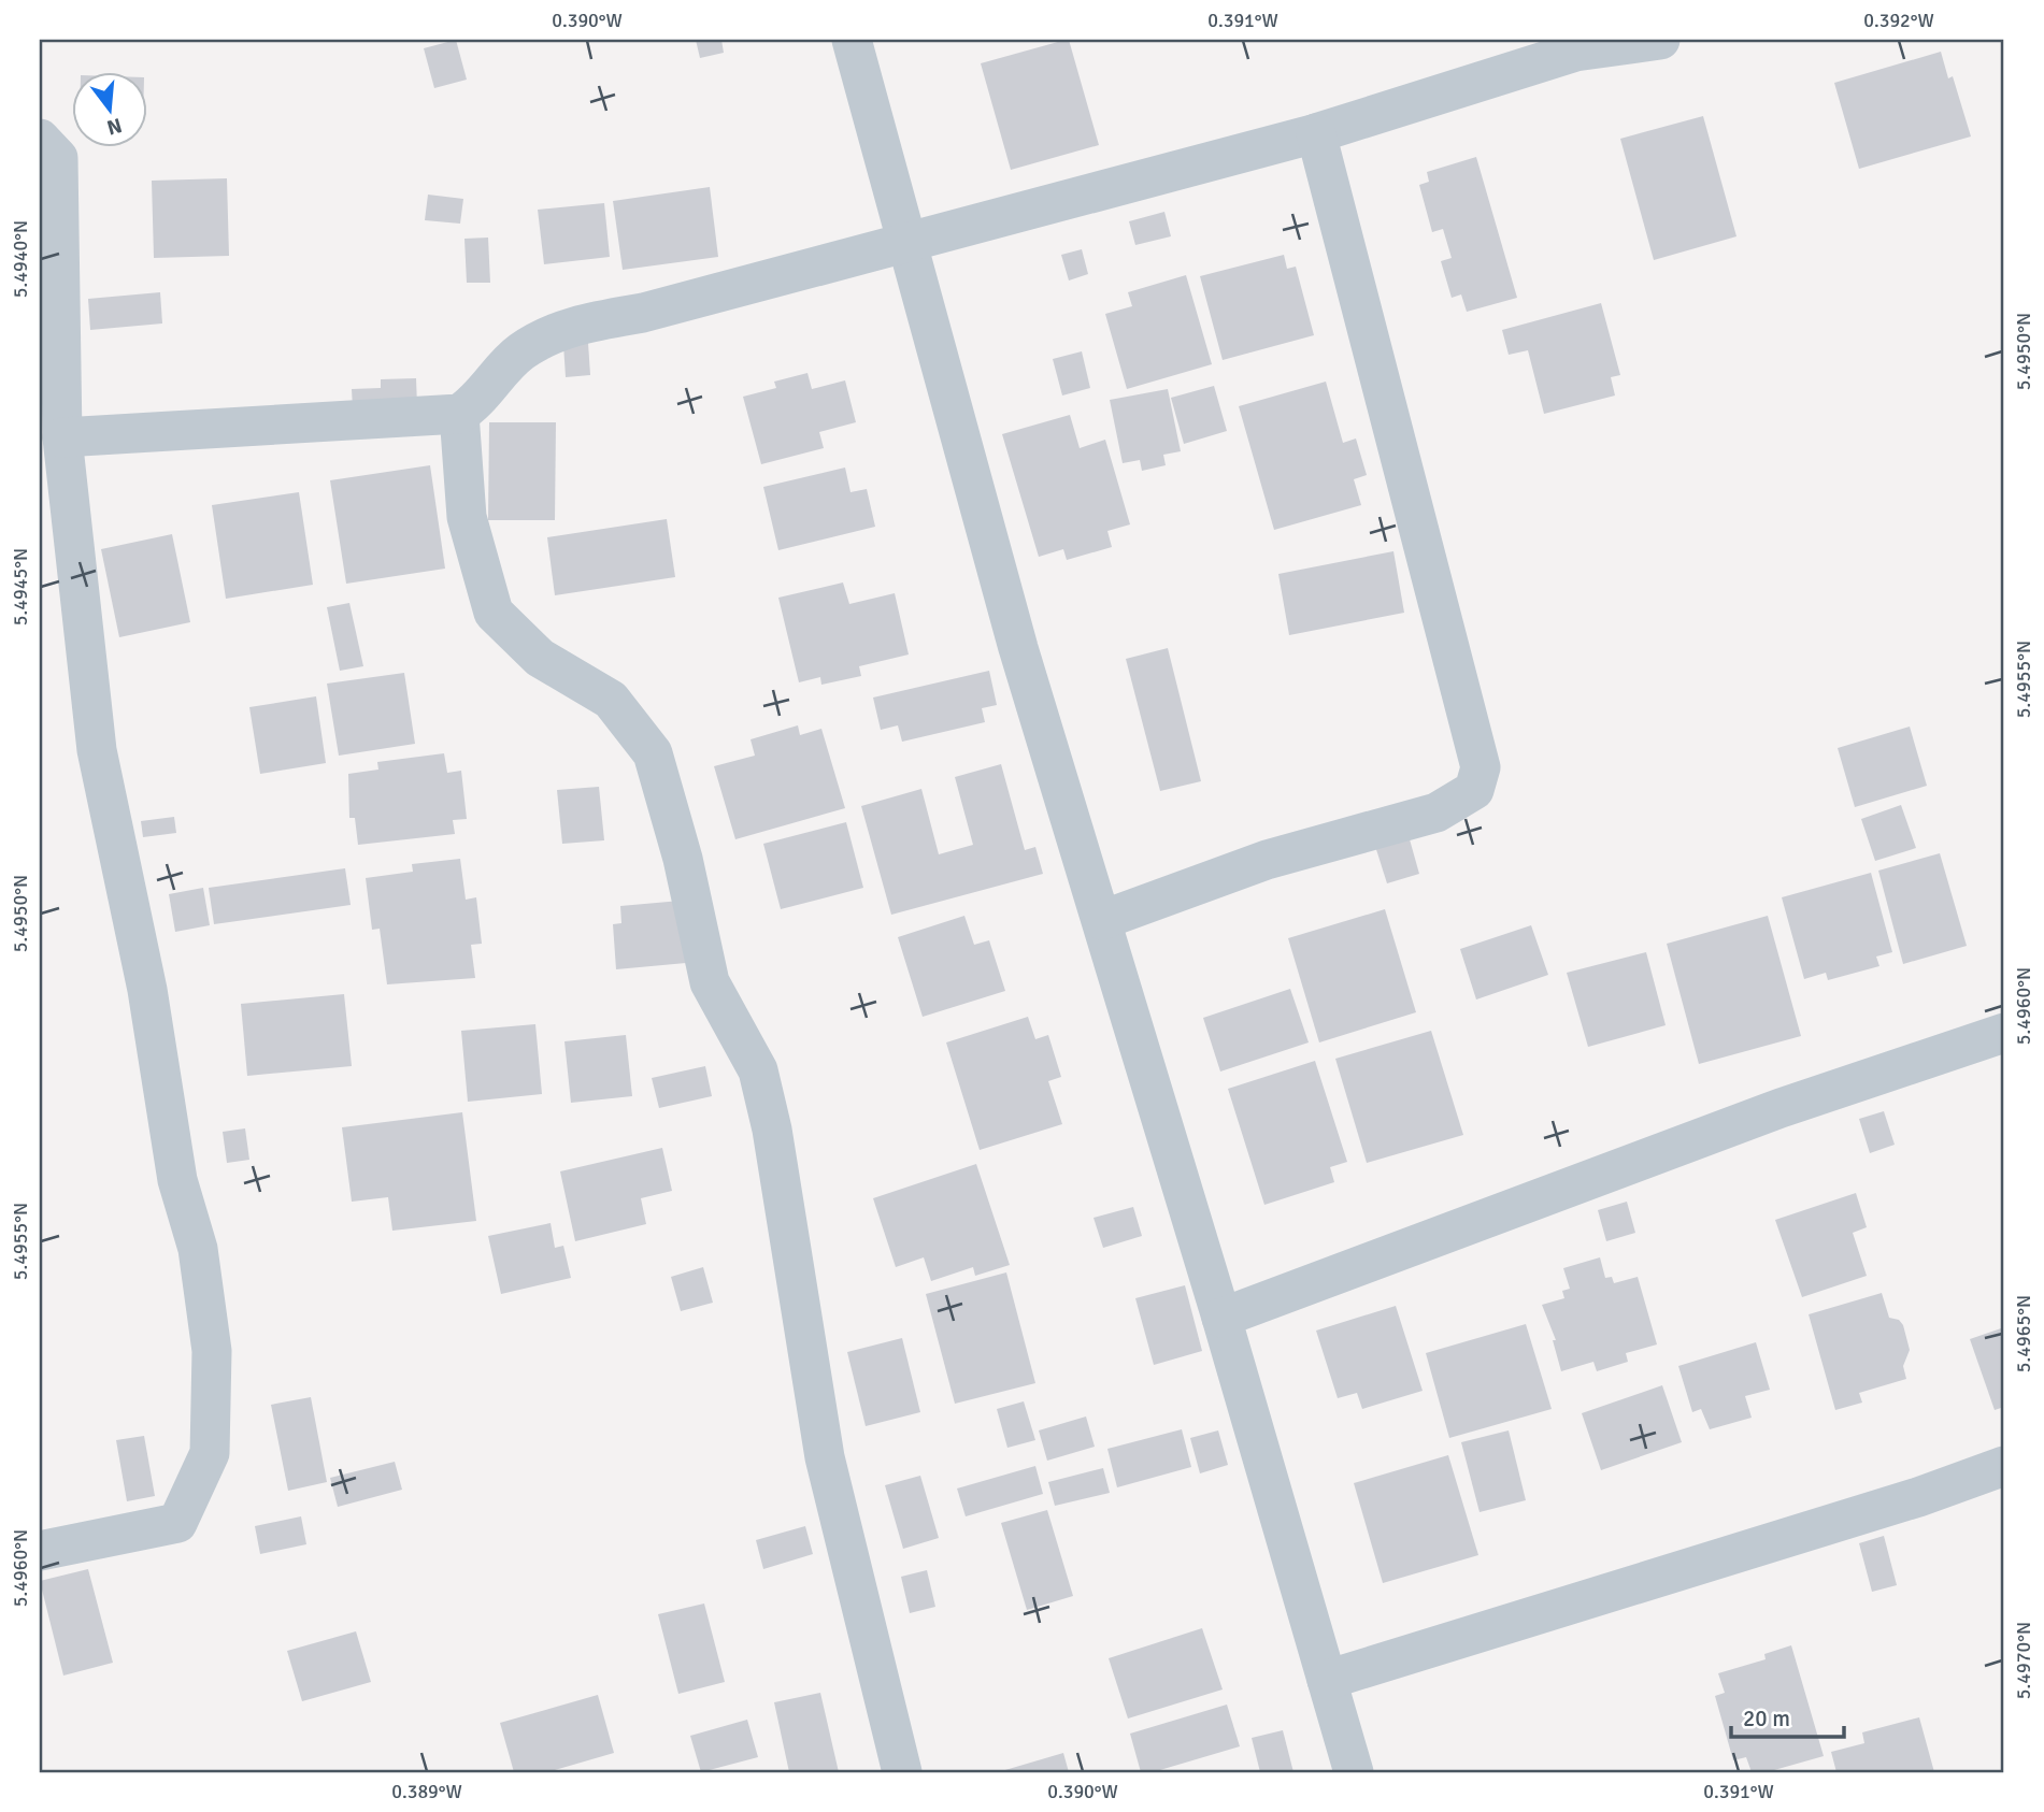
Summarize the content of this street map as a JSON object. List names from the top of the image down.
{
  "scale_bar": "20 m",
  "north": "bottom",
  "coordinates": [
    "0.390°W",
    "0.391°W",
    "0.392°W",
    "5.4940°N",
    "5.4950°N",
    "5.4945°N",
    "5.4955°N",
    "5.4960°N",
    "5.4965°N",
    "5.4970°N",
    "0.389°W"
  ]
}
